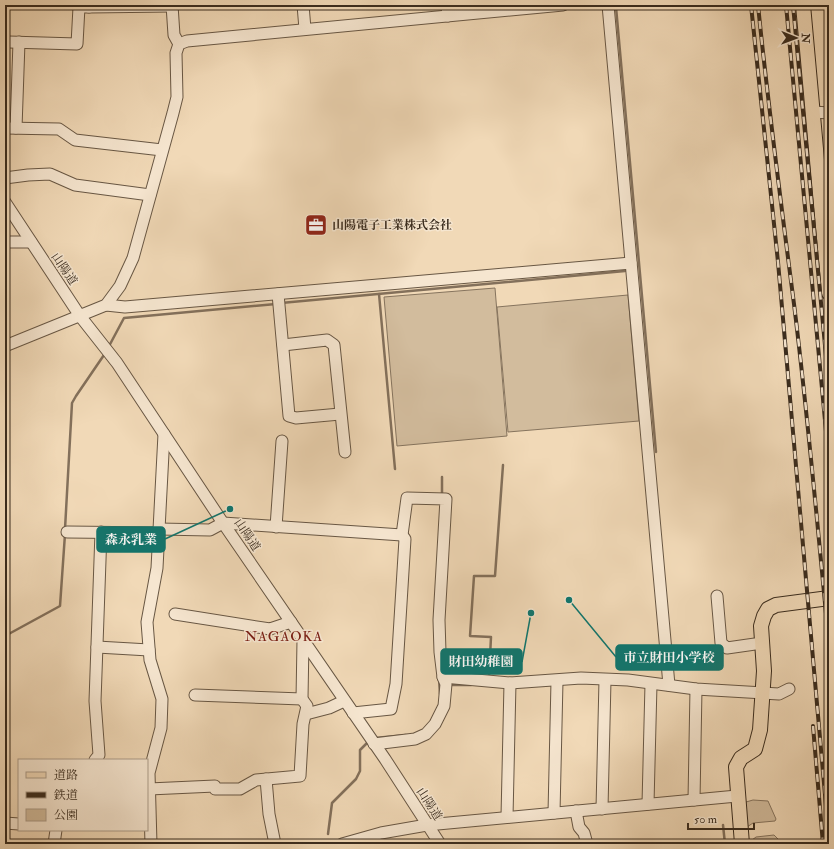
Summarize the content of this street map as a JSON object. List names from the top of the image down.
{
  "streets": {
    "street": ["山陽道"]
  },
  "districts": ["NAGAOKA"],
  "places": {
    "office": ["山陽電子工業株式会社"],
    "other": ["森永乳業", "市立財田小学校", "財田幼稚園"]
  },
  "legend": ["道路", "鉄道", "公園"],
  "scale_bar": "50 m",
  "north": "right"
}
